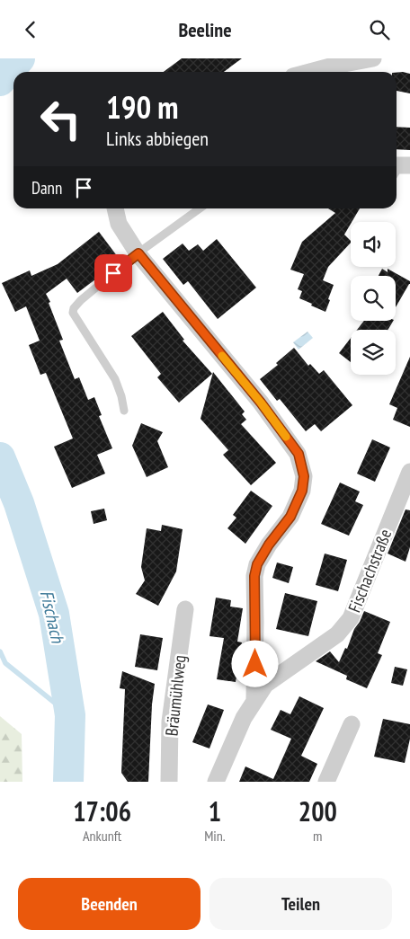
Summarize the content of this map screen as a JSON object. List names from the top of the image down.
{
  "streets": {
    "street": ["Fischachstraße", "Bräumühlweg"]
  },
  "water": ["Fischach"],
  "page": {
    "header": "Beeline",
    "turn": ["190 m", "Links abbiegen"],
    "then": "Dann",
    "eta": [
      "17:06",
      "Ankunft",
      "1",
      "Min.",
      "200",
      "m"
    ],
    "buttons": ["Beenden", "Teilen"]
  }
}
